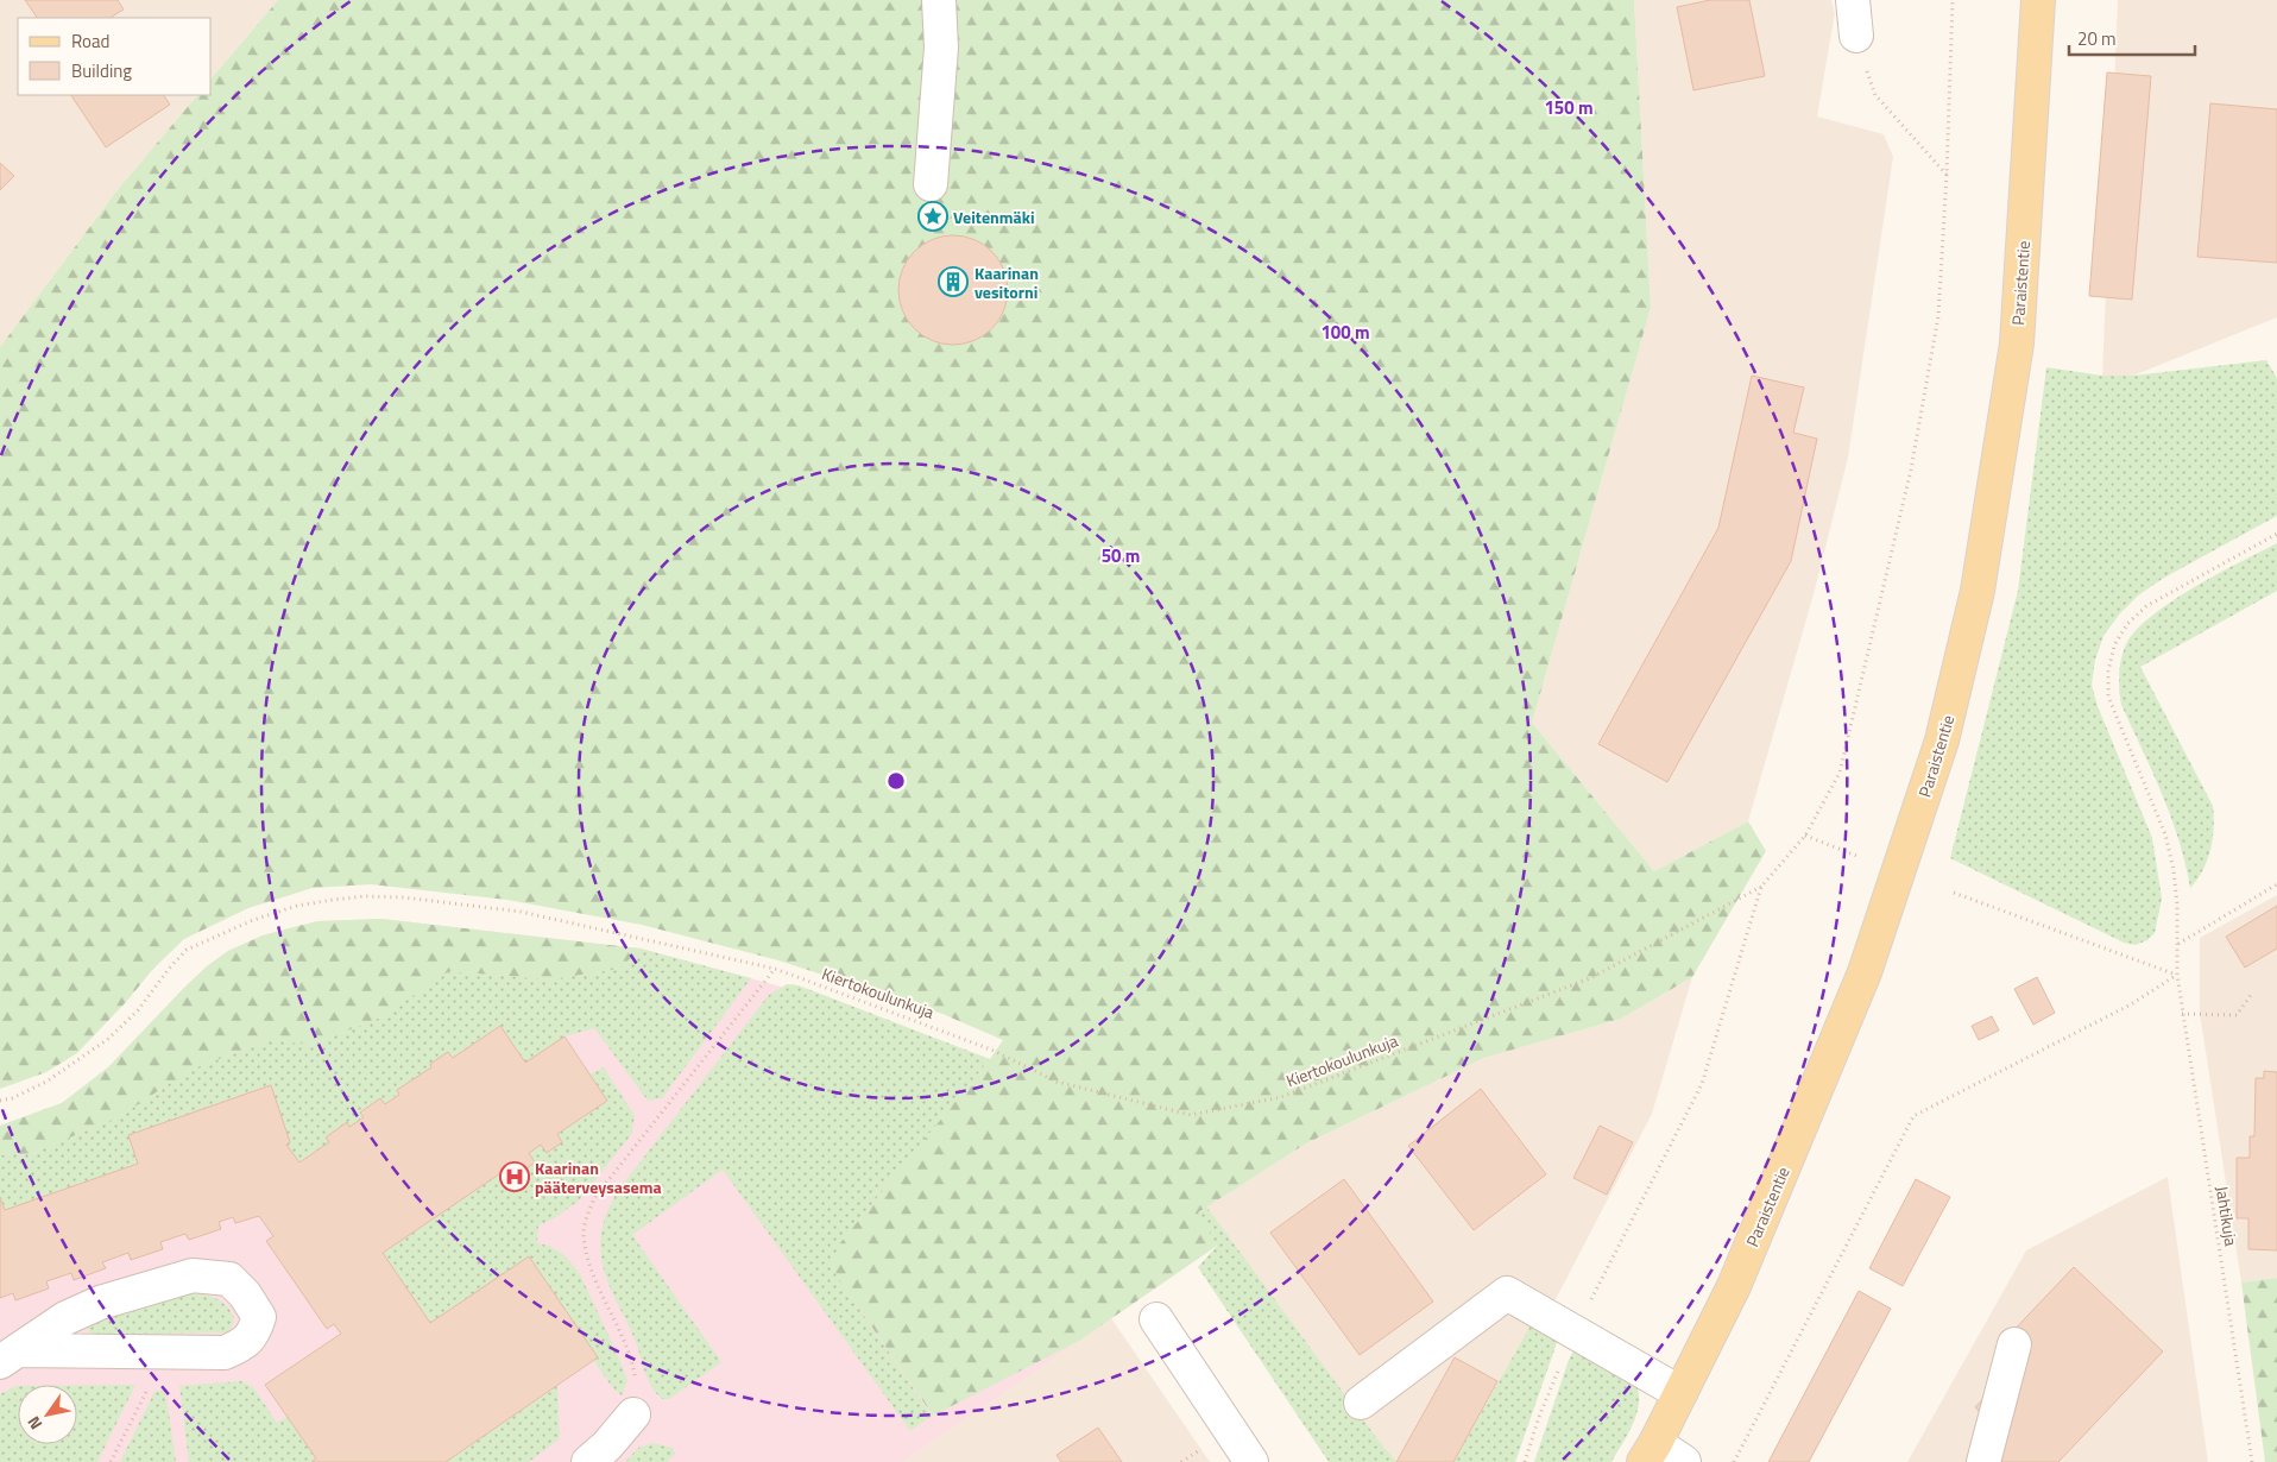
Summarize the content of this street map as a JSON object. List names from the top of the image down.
{
  "streets": {
    "main road": ["Paraistentie"],
    "path": ["Kiertokoulunkuja", "Jahtikuja"]
  },
  "places": {
    "place": ["Veitenmäki"],
    "building": ["Kaarinan vesitorni"],
    "hospital": ["Kaarinan pääterveysasema"]
  },
  "legend": ["Road", "Building"],
  "scale_bar": "20 m",
  "north": "bottom left",
  "rings": ["150 m", "100 m", "50 m"]
}
